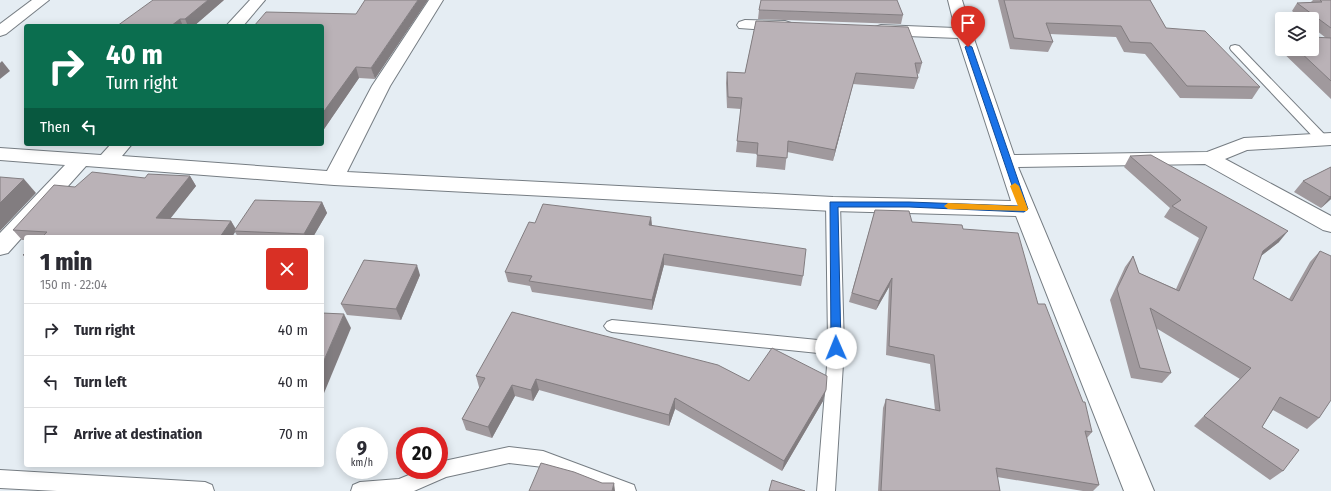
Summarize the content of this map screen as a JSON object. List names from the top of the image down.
{
  "page": {
    "turn": ["40 m", "Turn right"],
    "then": "Then",
    "heading": ["1 min", "150 m · 22:04"],
    "list": [
      {
        "name": "Turn right",
        "value": "40 m"
      },
      {
        "name": "Turn left",
        "value": "40 m"
      },
      {
        "name": "Arrive at destination",
        "value": "70 m"
      }
    ],
    "speed": "9 km/h",
    "limit": "20"
  }
}
